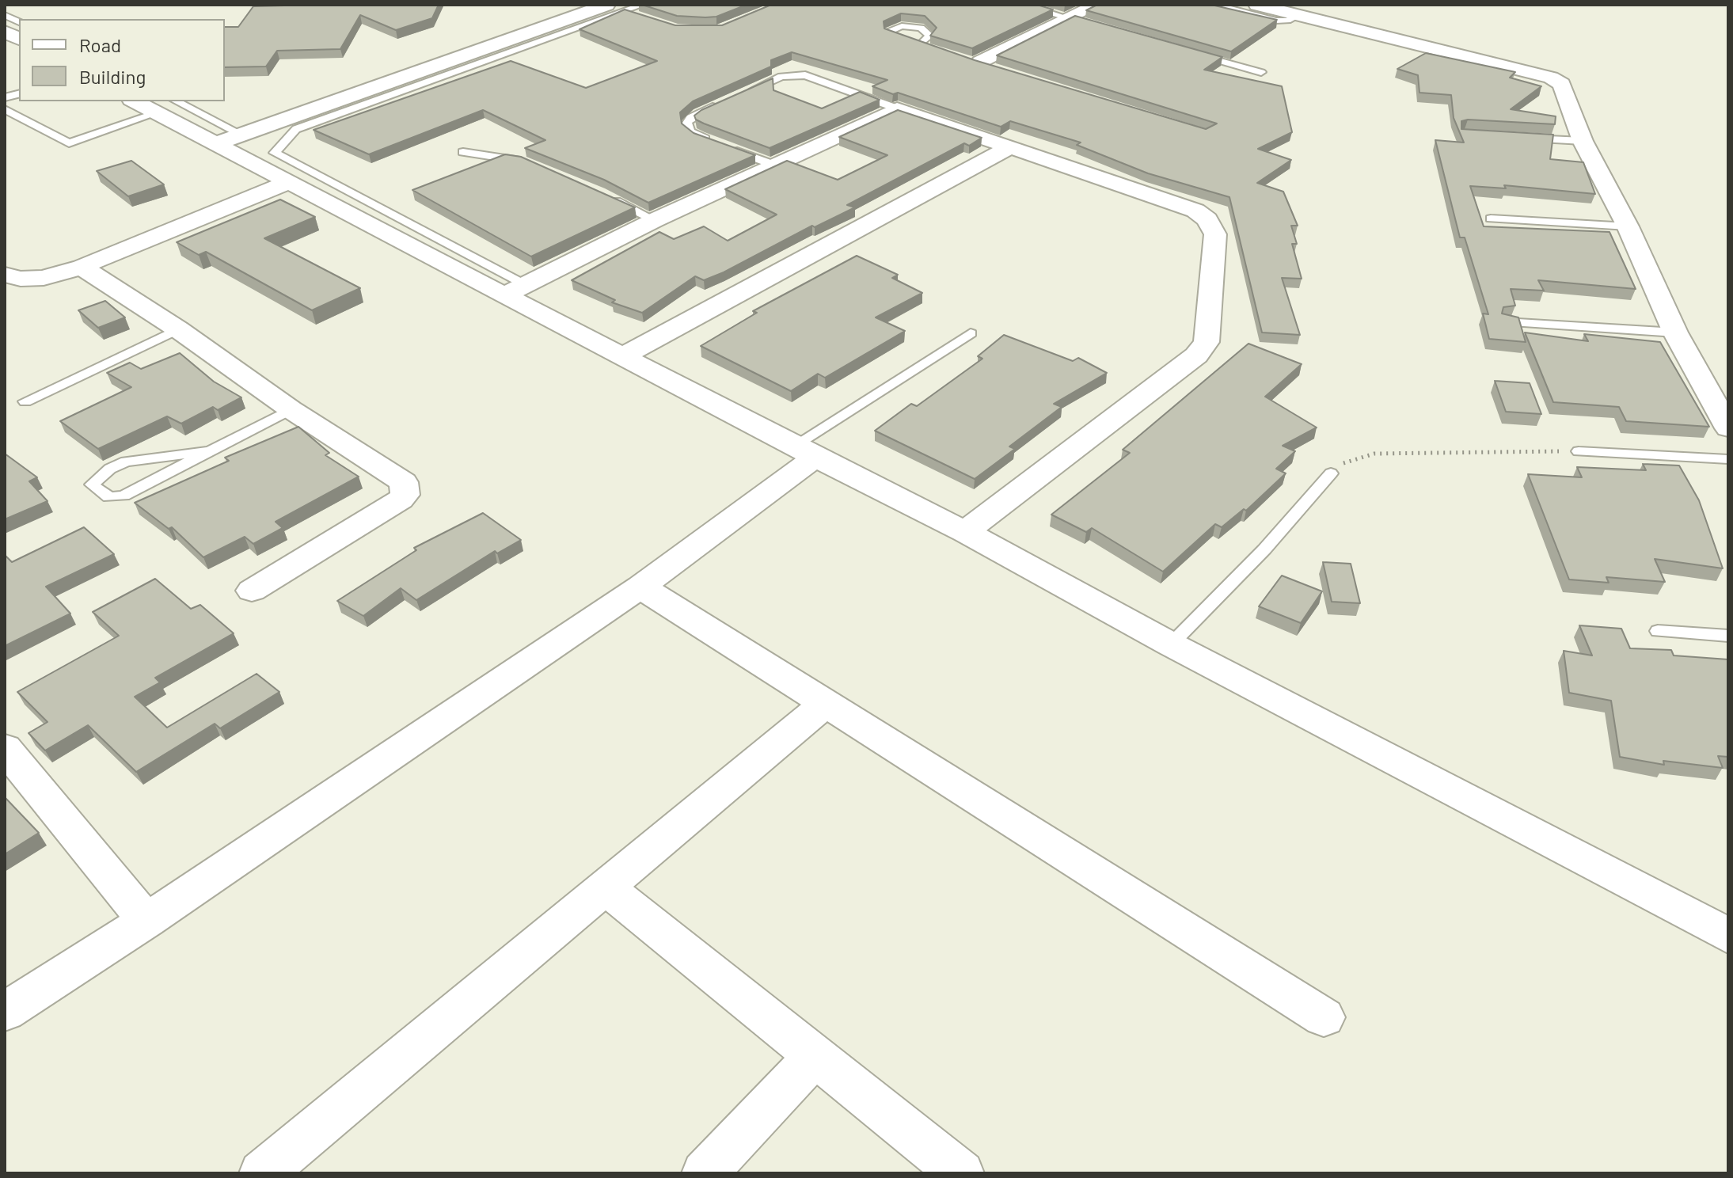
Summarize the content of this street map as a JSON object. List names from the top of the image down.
{
  "legend": ["Road", "Building"]
}
